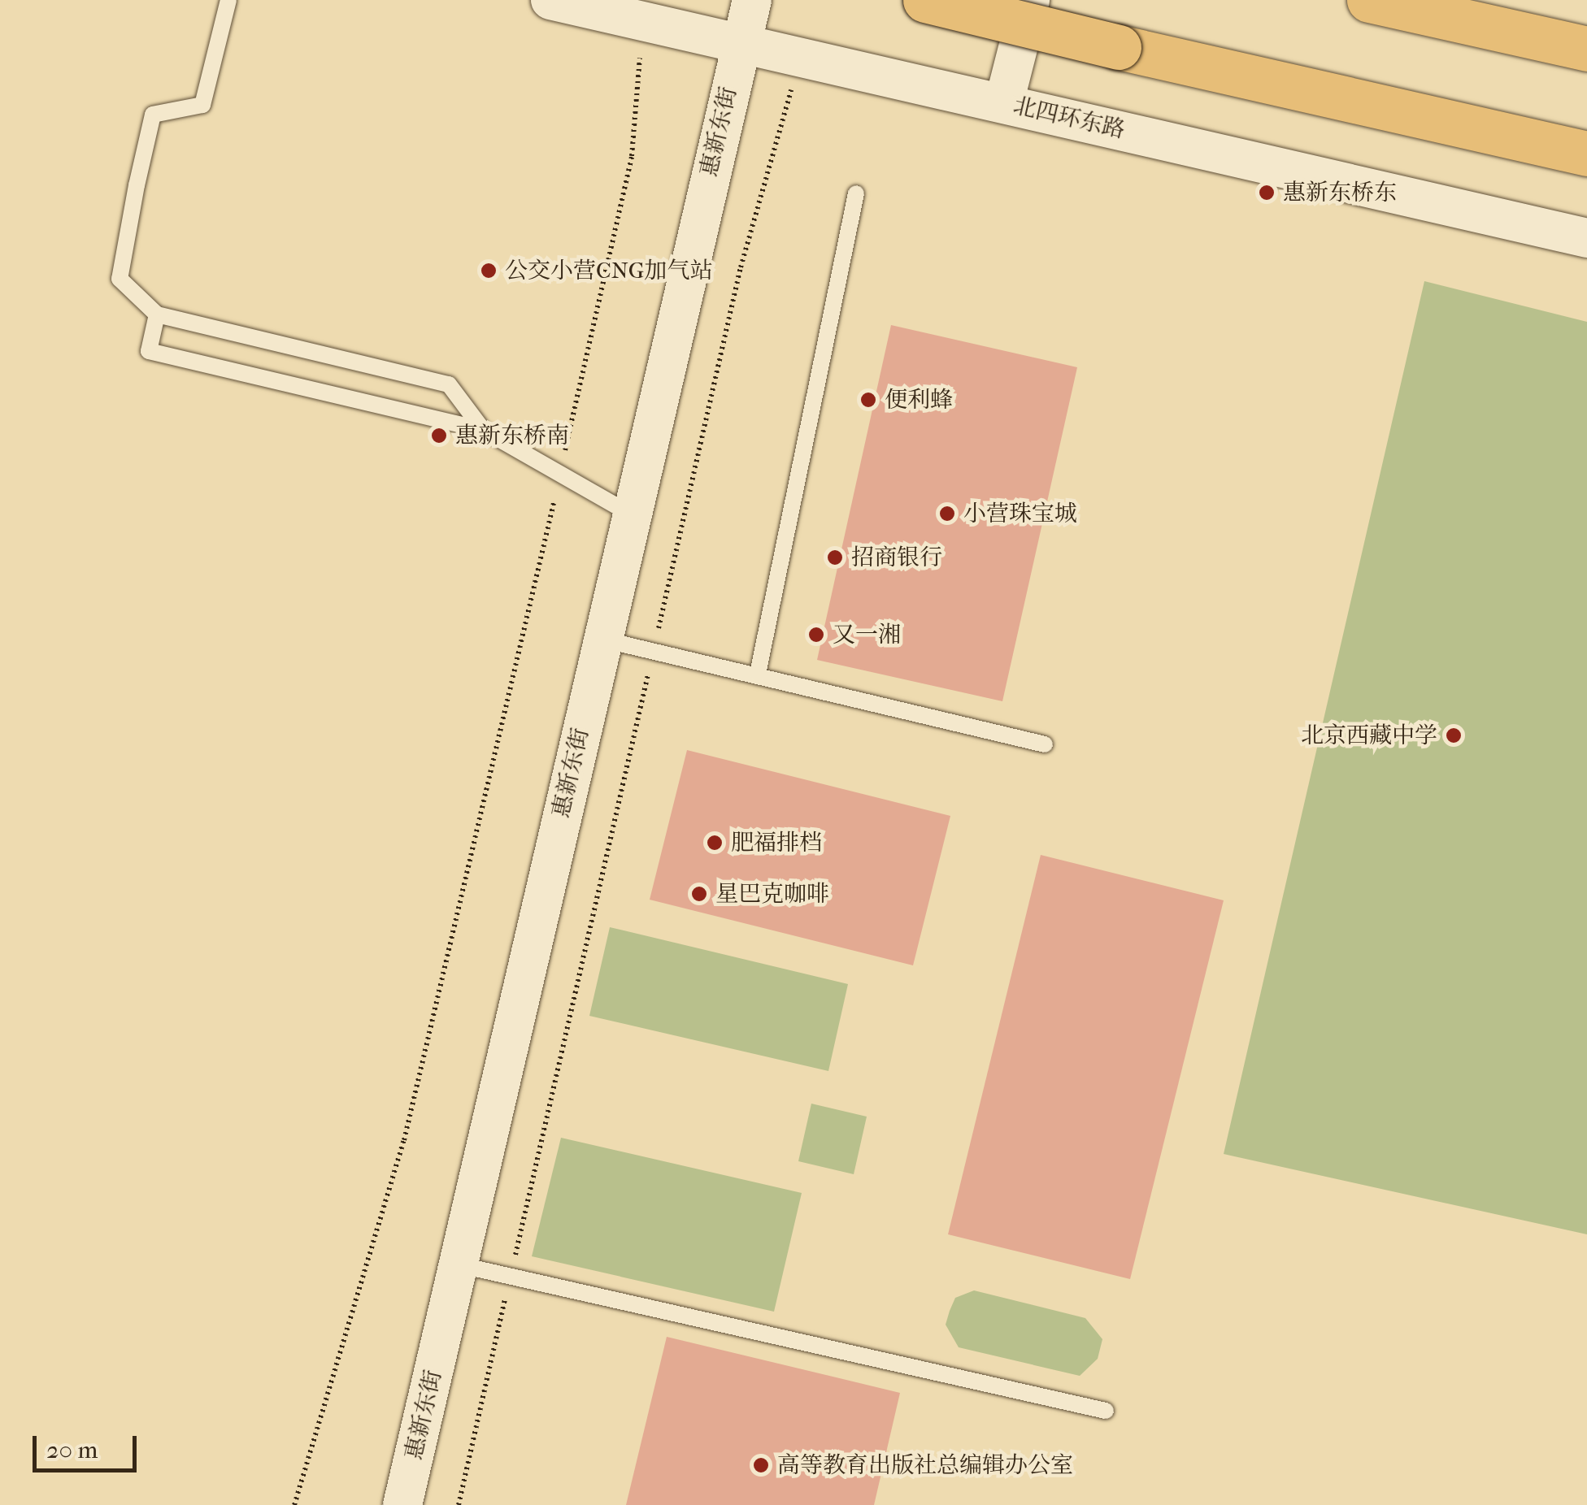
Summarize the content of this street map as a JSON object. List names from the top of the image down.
{
  "streets": {
    "street": ["北四环东路", "惠新东街"]
  },
  "crossings": [
    ["北四环东路", "惠新东街"]
  ],
  "places": [
    "惠新东桥东",
    "公交小营CNG加气站",
    "便利蜂",
    "惠新东桥南",
    "小营珠宝城",
    "招商银行",
    "又一湘",
    "北京西藏中学",
    "肥福排档",
    "星巴克咖啡",
    "高等教育出版社总编辑办公室"
  ],
  "scale_bar": "20 m"
}
